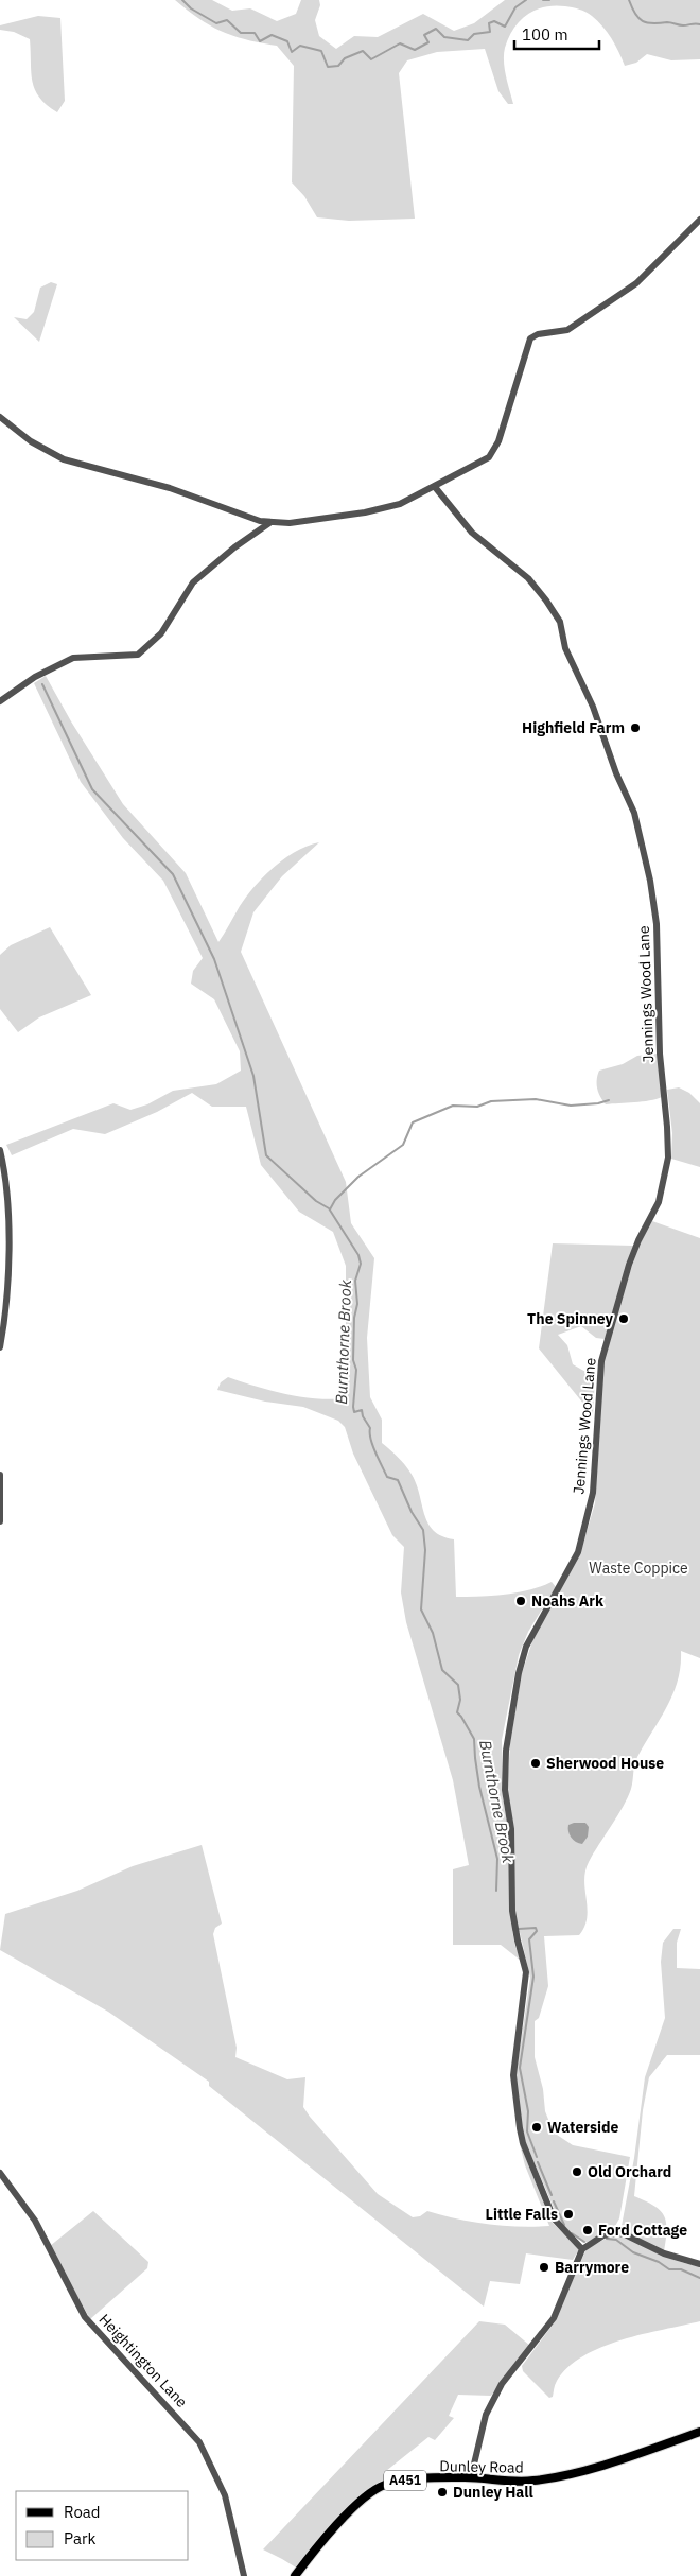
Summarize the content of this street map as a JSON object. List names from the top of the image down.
{
  "streets": {
    "main road": ["Dunley Road", "A451"],
    "street": ["Jennings Wood Lane", "Heightington Lane"]
  },
  "water": ["Burnthorne Brook"],
  "parks": ["Waste Coppice"],
  "places": [
    "Highfield Farm",
    "The Spinney",
    "Noahs Ark",
    "Sherwood House",
    "Waterside",
    "Old Orchard",
    "Little Falls",
    "Ford Cottage",
    "Barrymore",
    "Dunley Hall"
  ],
  "legend": ["Road", "Park"],
  "scale_bar": "100 m"
}
